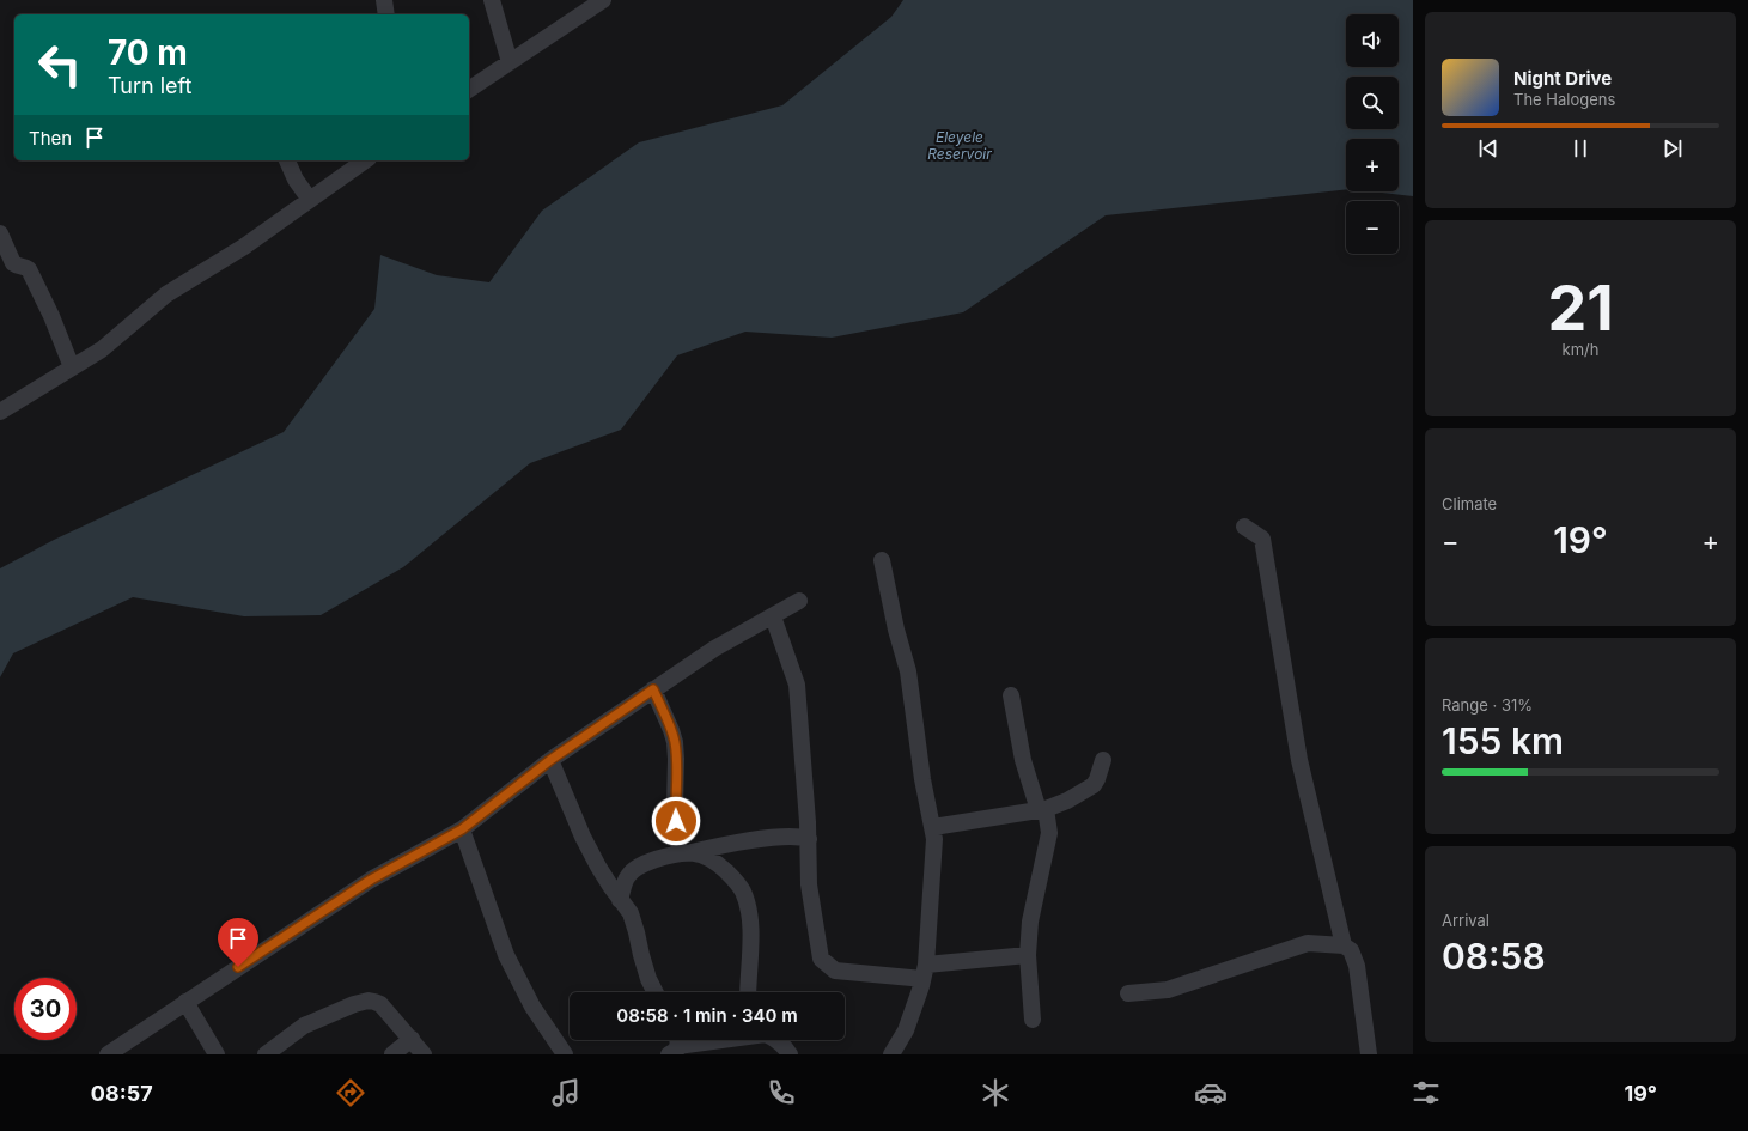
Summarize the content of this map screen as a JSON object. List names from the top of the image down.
{
  "water": ["Eleyele Reservoir"],
  "page": {
    "map_buttons": ["+", "−"],
    "turn": ["70 m", "Turn left"],
    "song": ["Night Drive", "The Halogens"],
    "then": "Then",
    "tile": [
      ["21", "km/h"],
      "Climate",
      ["Range · 31%", "155 km"],
      ["Arrival", "08:58"]
    ],
    "heat": ["−", "19°", "+"],
    "limit": "30",
    "trip": "08:58 · 1 min · 340 m",
    "tabs": ["08:57", "19°"]
  }
}
